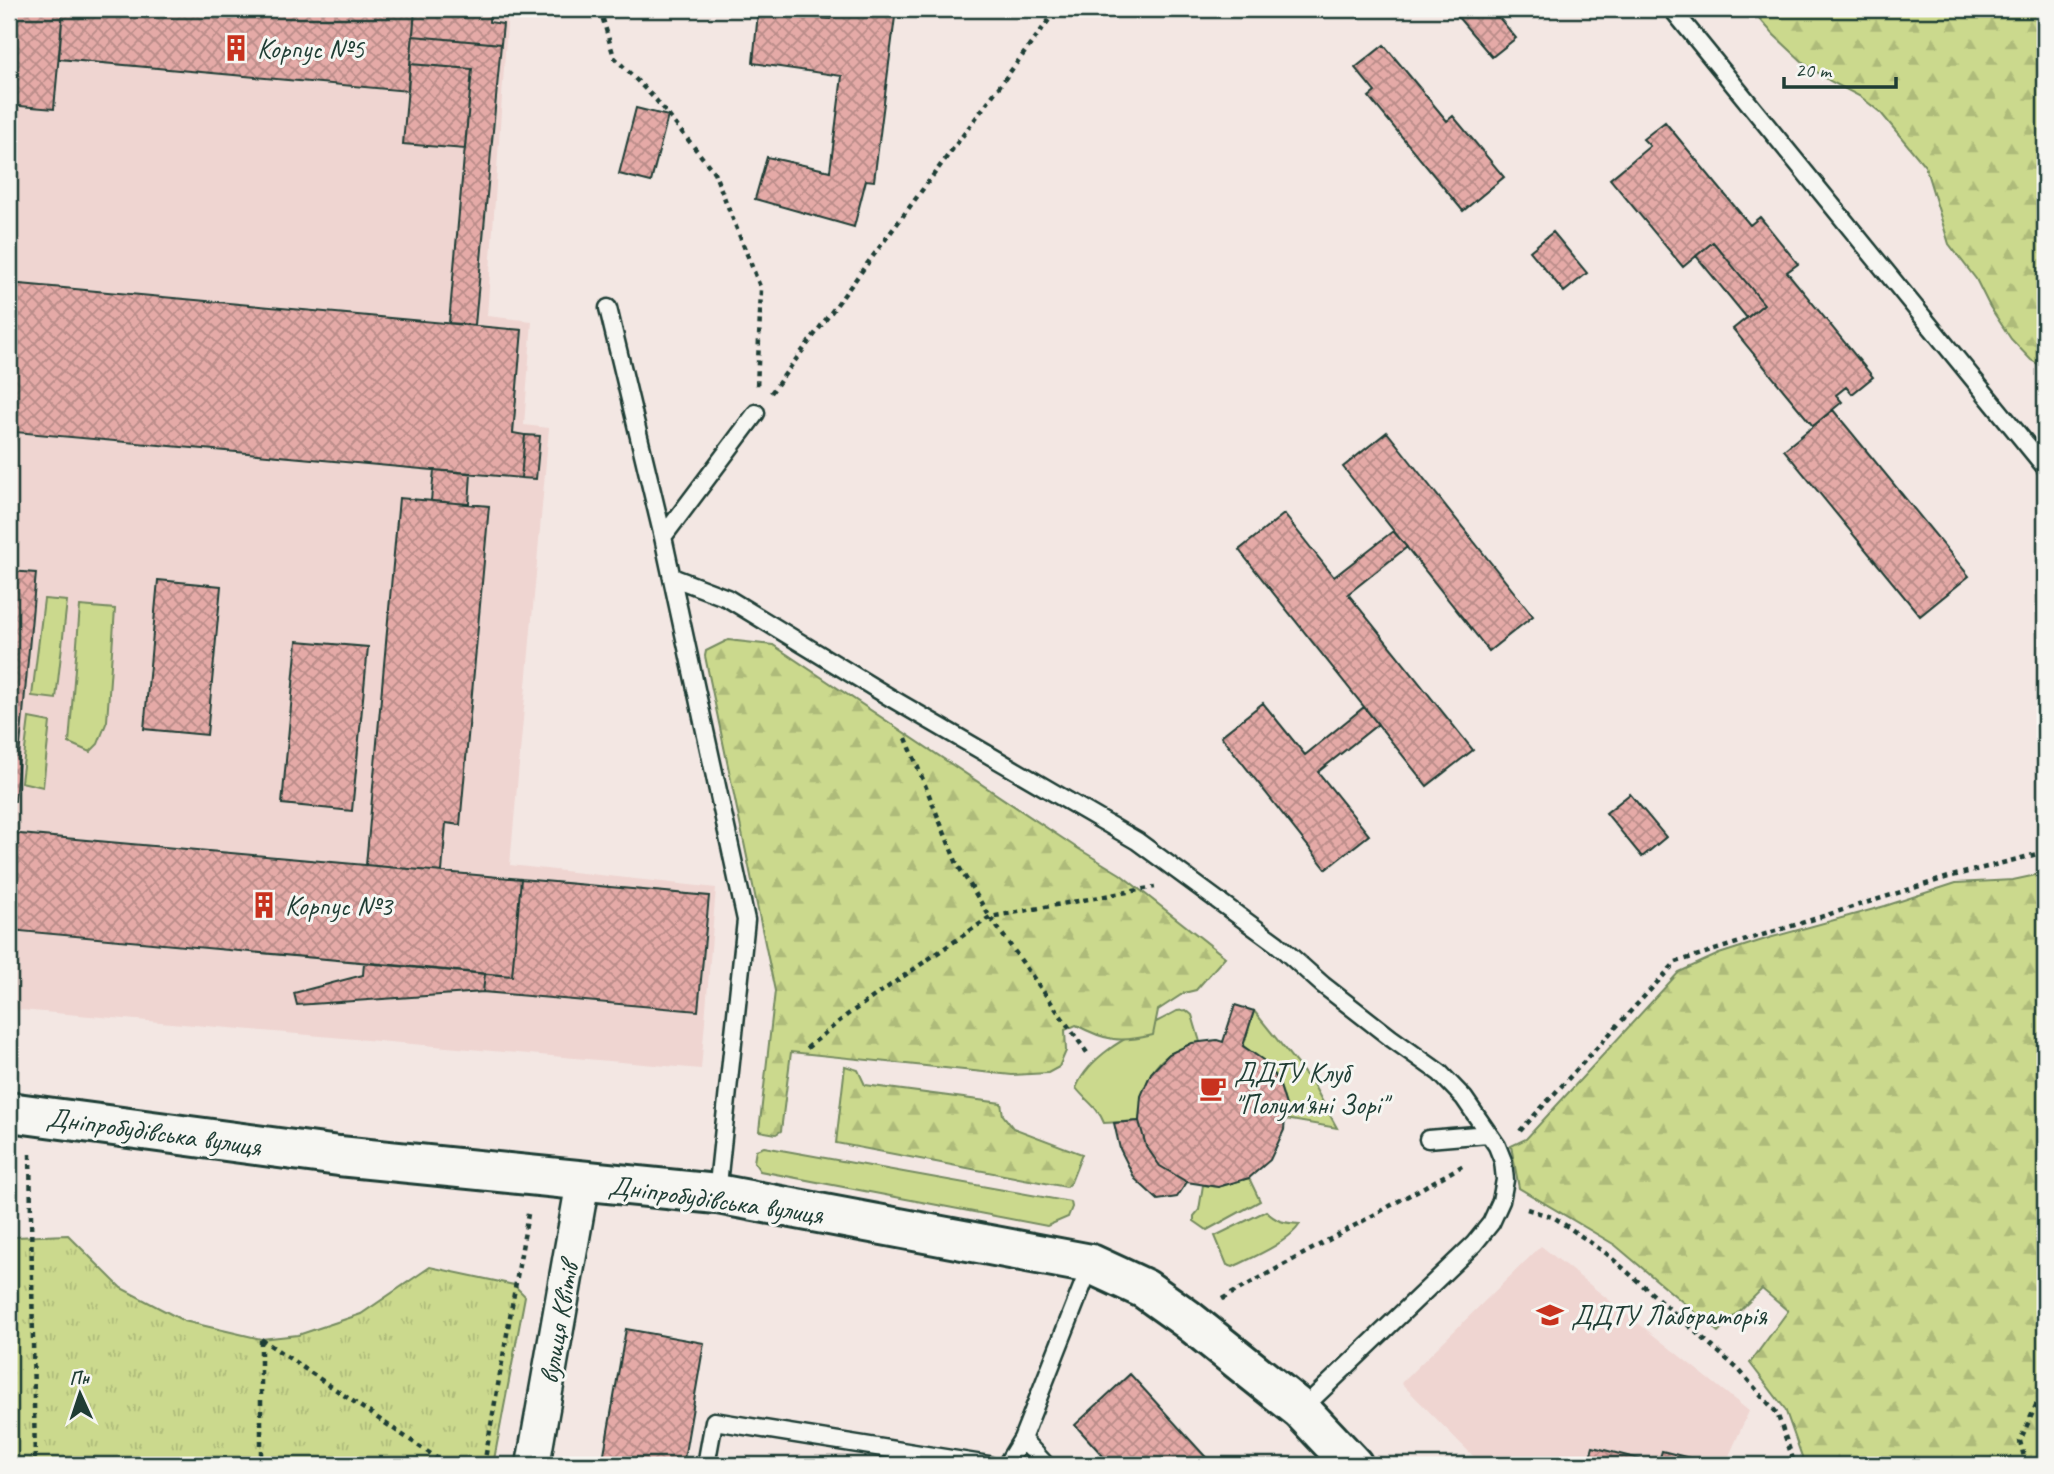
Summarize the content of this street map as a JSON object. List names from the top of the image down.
{
  "streets": {
    "street": ["Дніпробудівська вулиця", "вулиця Квітів"]
  },
  "crossings": [
    ["Дніпробудівська вулиця", "вулиця Квітів"]
  ],
  "places": {
    "building": ["Корпус №5", "Корпус №3"],
    "cafe": ["ДДТУ Клуб \"Полум'яні Зорі\""],
    "school or university": ["ДДТУ Лабораторія"]
  },
  "scale_bar": "20 m",
  "north": "top"
}
